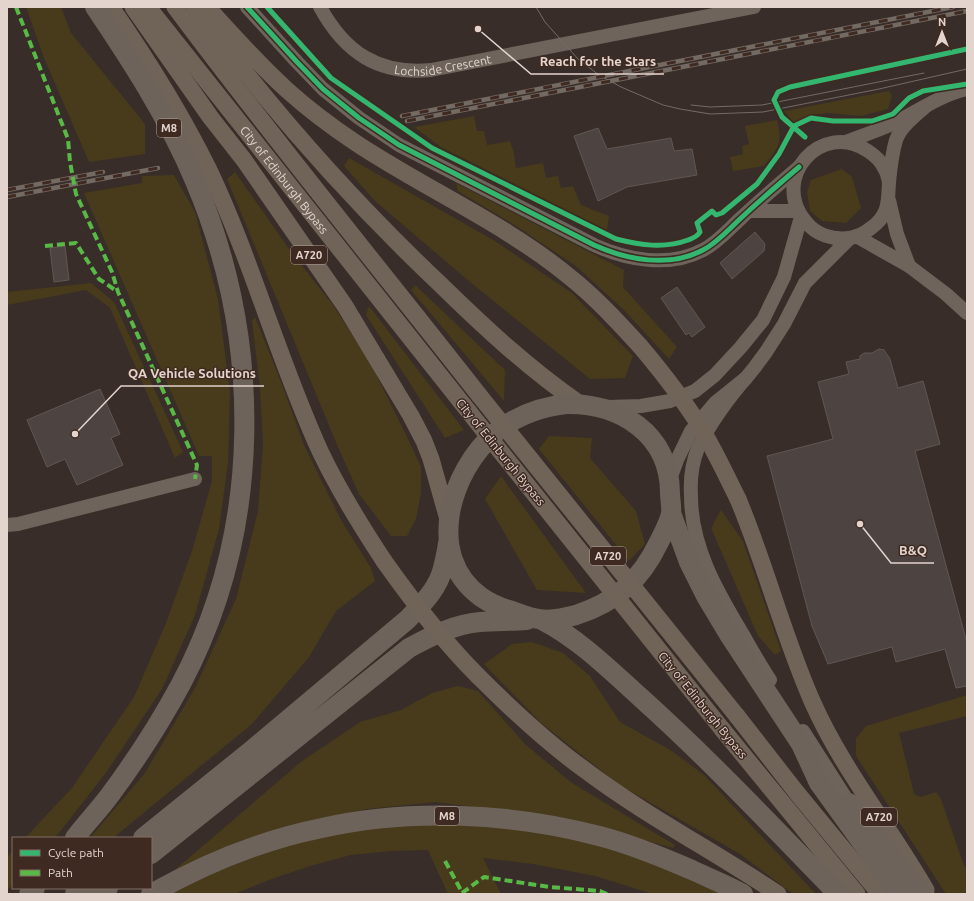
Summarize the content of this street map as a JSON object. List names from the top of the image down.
{
  "streets": {
    "highway": ["M8"],
    "main road": ["City of Edinburgh Bypass", "A720"],
    "street": ["Lochside Crescent"]
  },
  "places": ["Reach for the Stars", "QA Vehicle Solutions", "B&Q"],
  "legend": ["Cycle path", "Path"],
  "north": "top"
}
